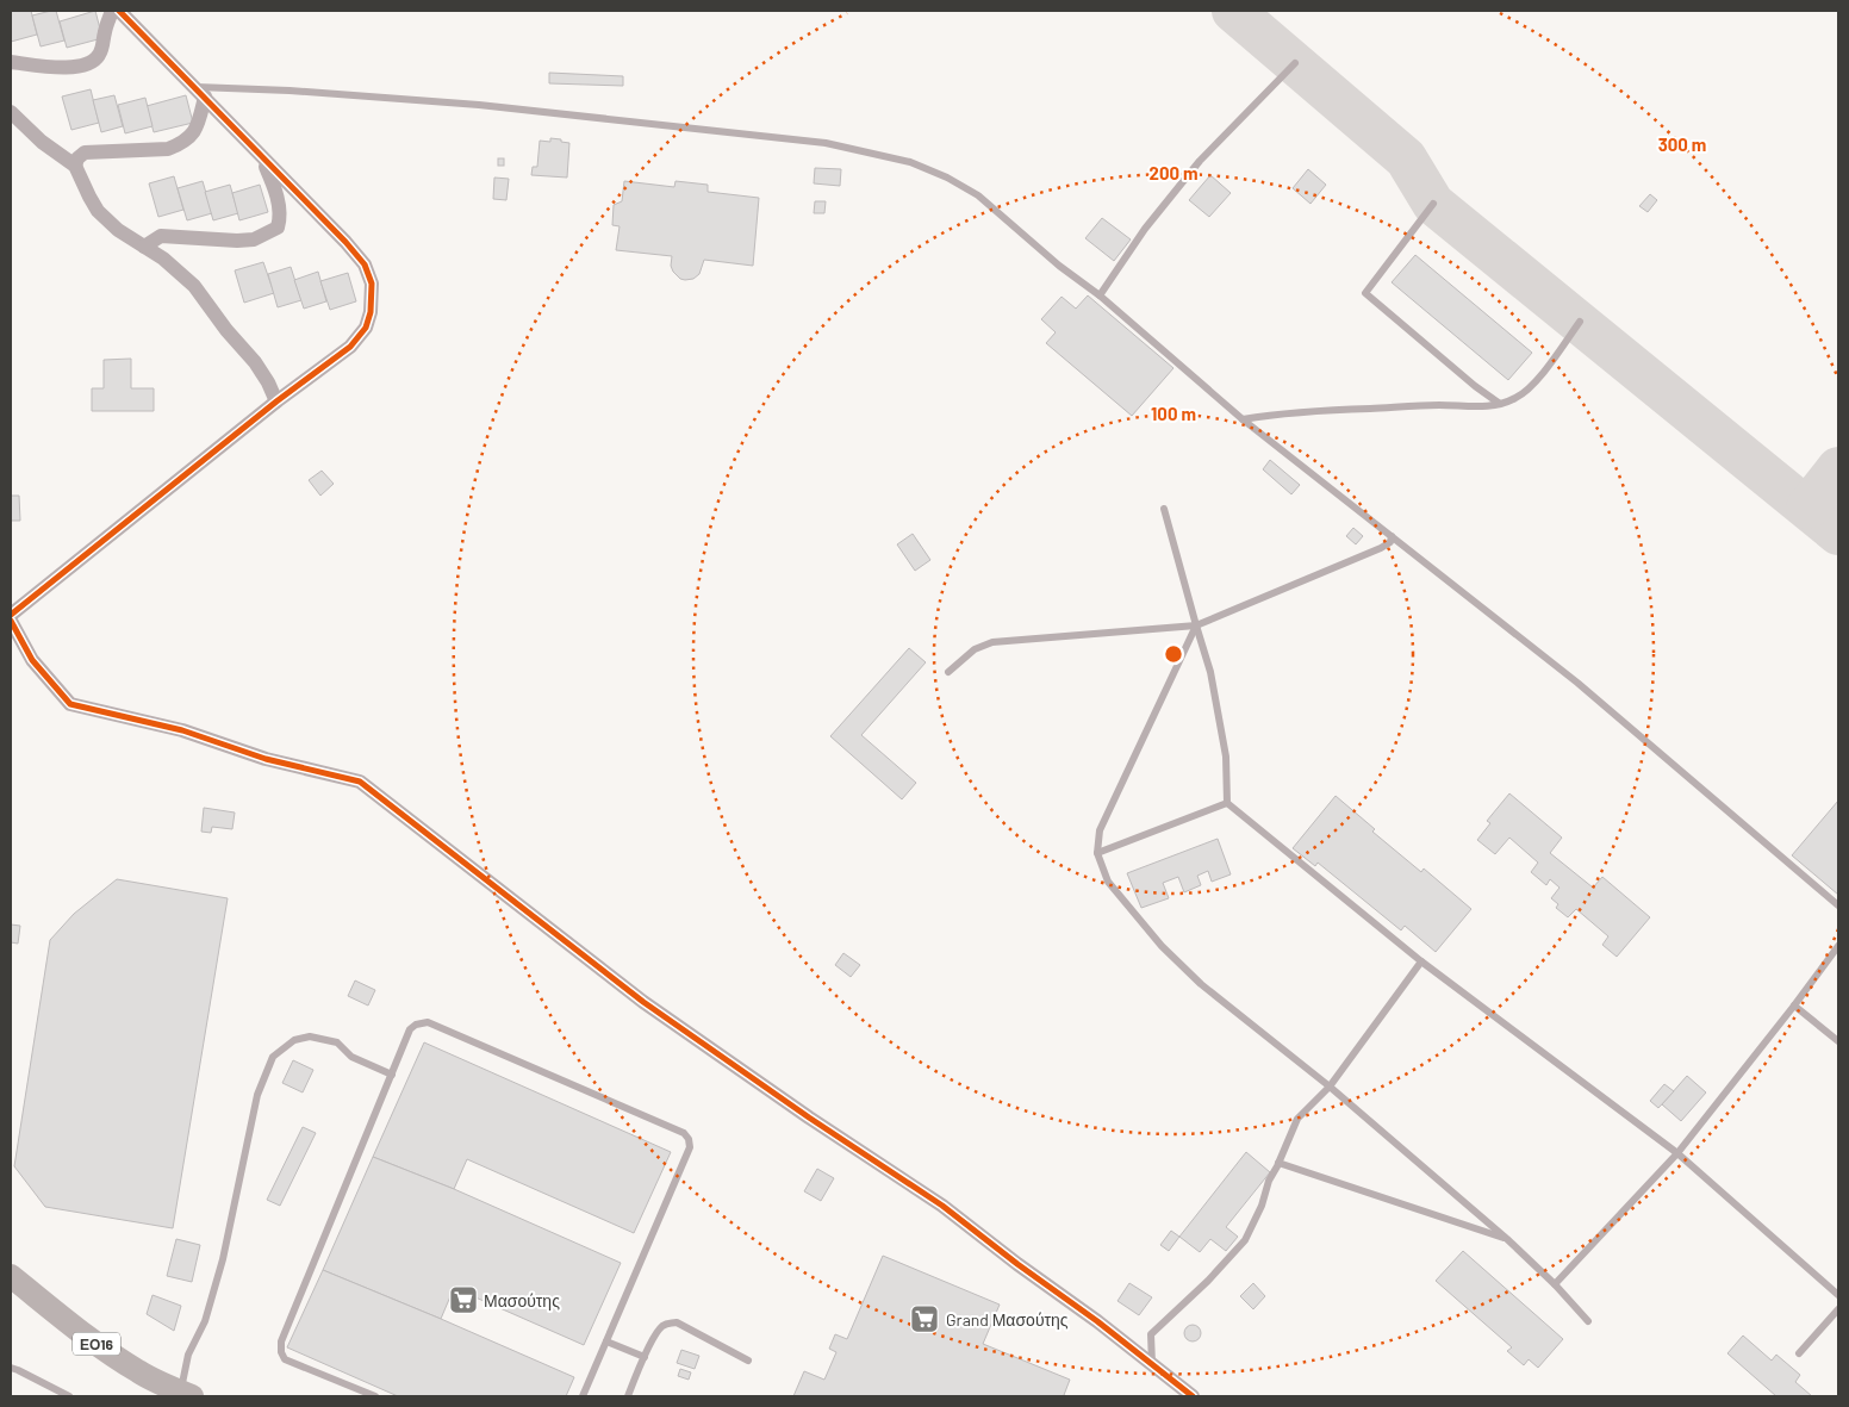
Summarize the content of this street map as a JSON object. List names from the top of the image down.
{
  "streets": {
    "main road": ["ΕΟ16"]
  },
  "places": {
    "supermarket": ["Μασούτης", "Grand Μασούτης"]
  },
  "rings": ["300 m", "200 m", "100 m"]
}
